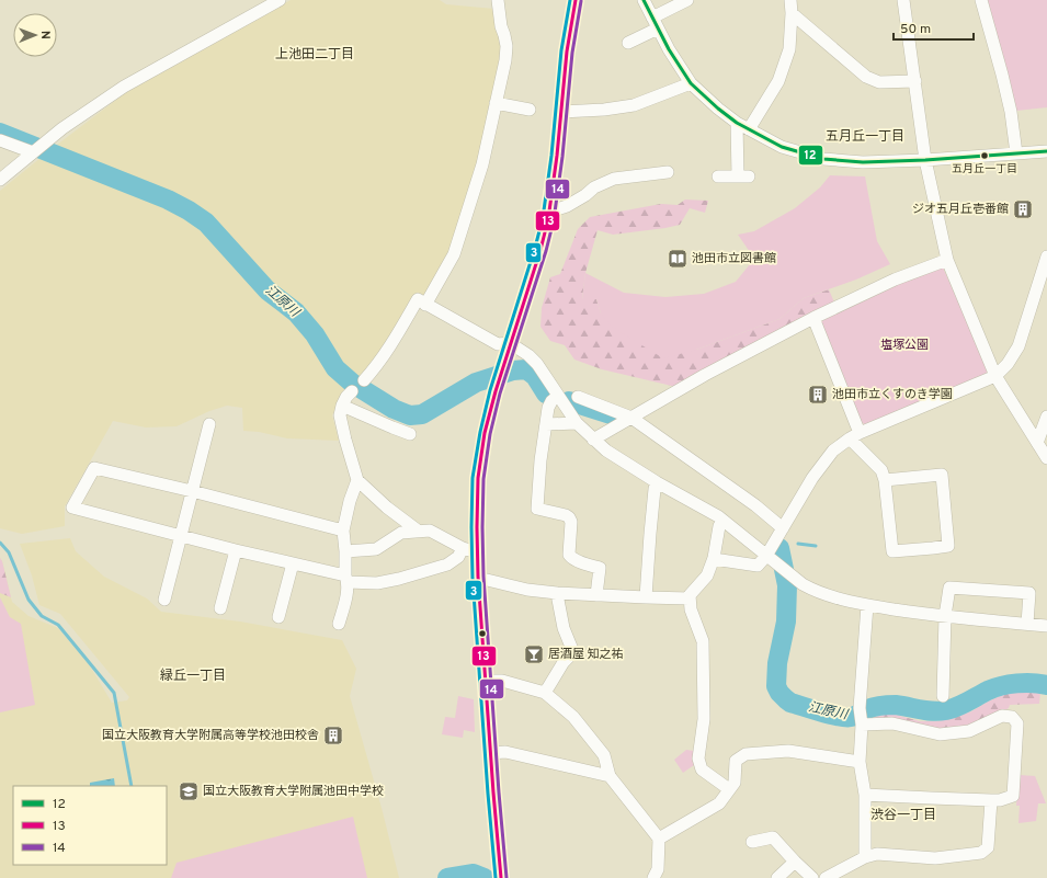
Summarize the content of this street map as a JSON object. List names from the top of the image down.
{
  "districts": [
    "上池田二丁目",
    "五月丘一丁目",
    "緑丘一丁目",
    "渋谷一丁目"
  ],
  "water": ["江原川"],
  "parks": ["塩塚公園"],
  "places": {
    "other": ["五月丘一丁目"],
    "building": ["ジオ五月丘壱番館", "池田市立くすのき学園", "国立大阪教育大学附属高等学校池田校舎"],
    "library": ["池田市立図書館"],
    "bar": ["居酒屋 知之祐"],
    "school or university": ["国立大阪教育大学附属池田中学校"]
  },
  "lines": [
    "transit line 12",
    "transit line 13",
    "transit line 3",
    "transit line 14"
  ],
  "legend": ["12", "13", "14"],
  "scale_bar": "50 m",
  "north": "right"
}
